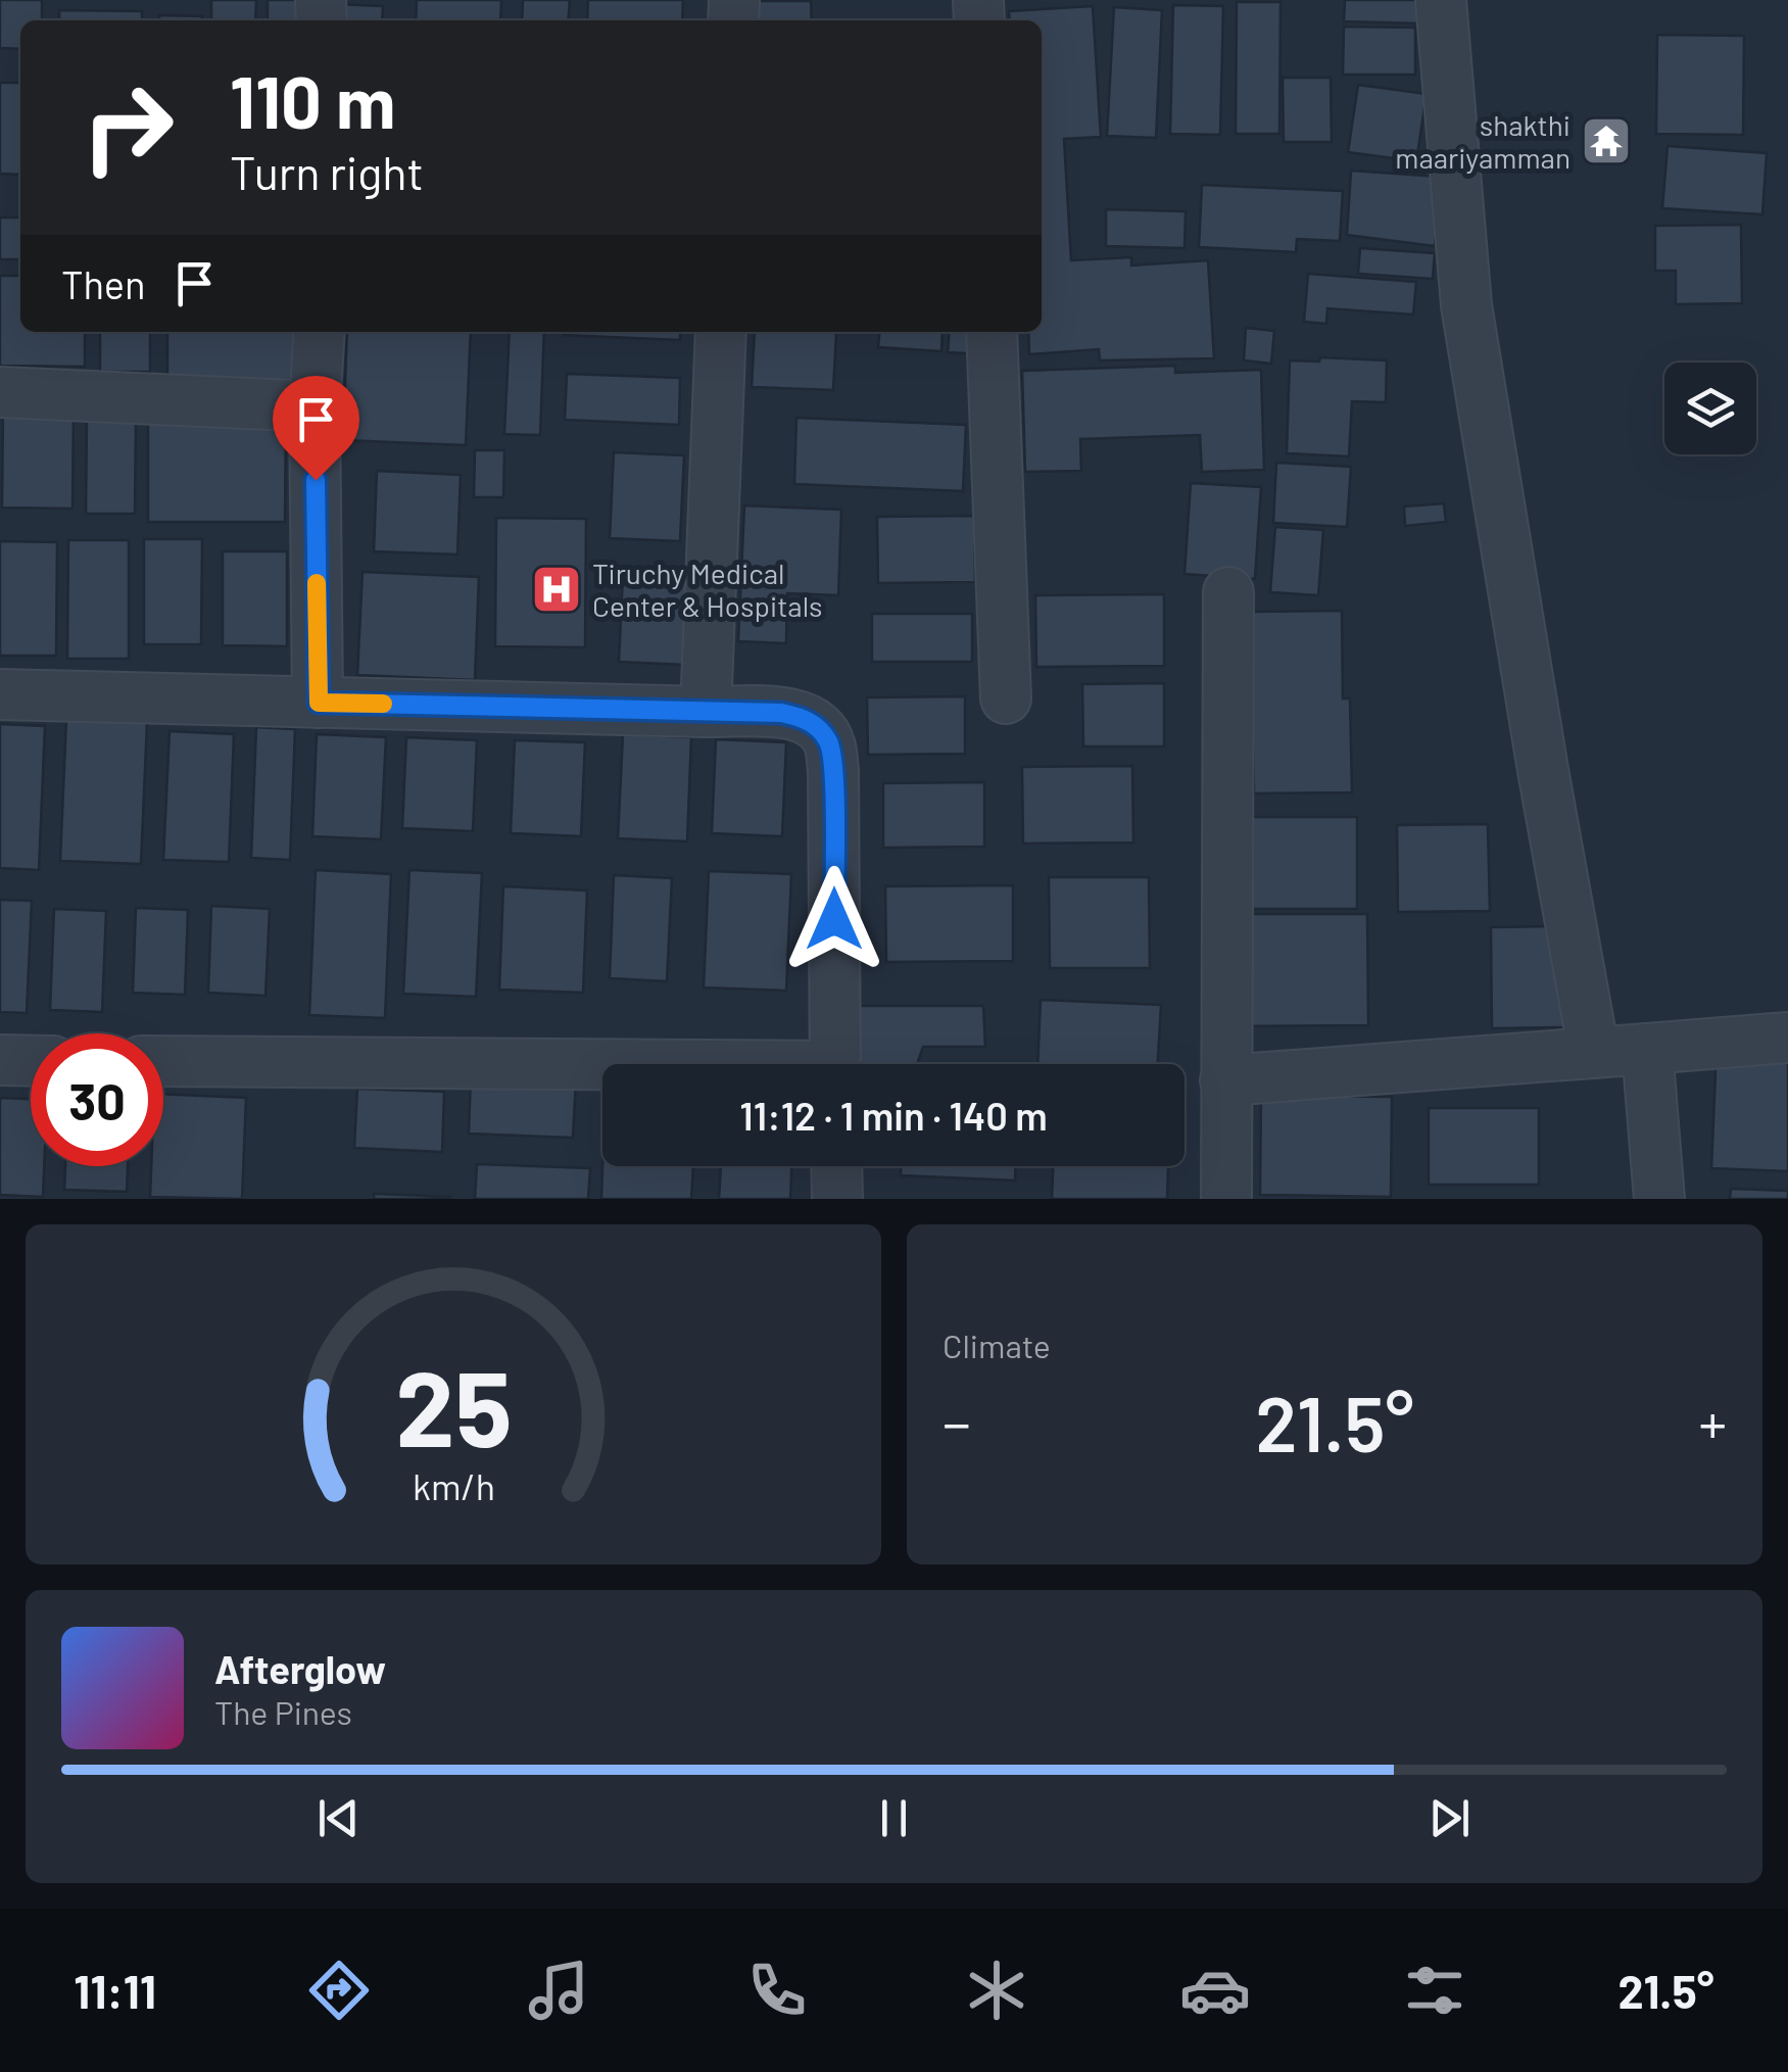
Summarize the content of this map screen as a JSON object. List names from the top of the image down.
{
  "places": {
    "temple": ["shakthi maariyamman"],
    "hospital": ["Tiruchy Medical Center & Hospitals"]
  },
  "page": {
    "turn": ["110 m", "Turn right"],
    "then": "Then",
    "limit": "30",
    "trip": "11:12 · 1 min · 140 m",
    "tile": "Climate",
    "heat": ["−", "21.5°", "+"],
    "song": ["Afterglow", "The Pines"],
    "tabs": ["11:11", "21.5°"],
    "gauge": ["25", "km/h"]
  }
}
